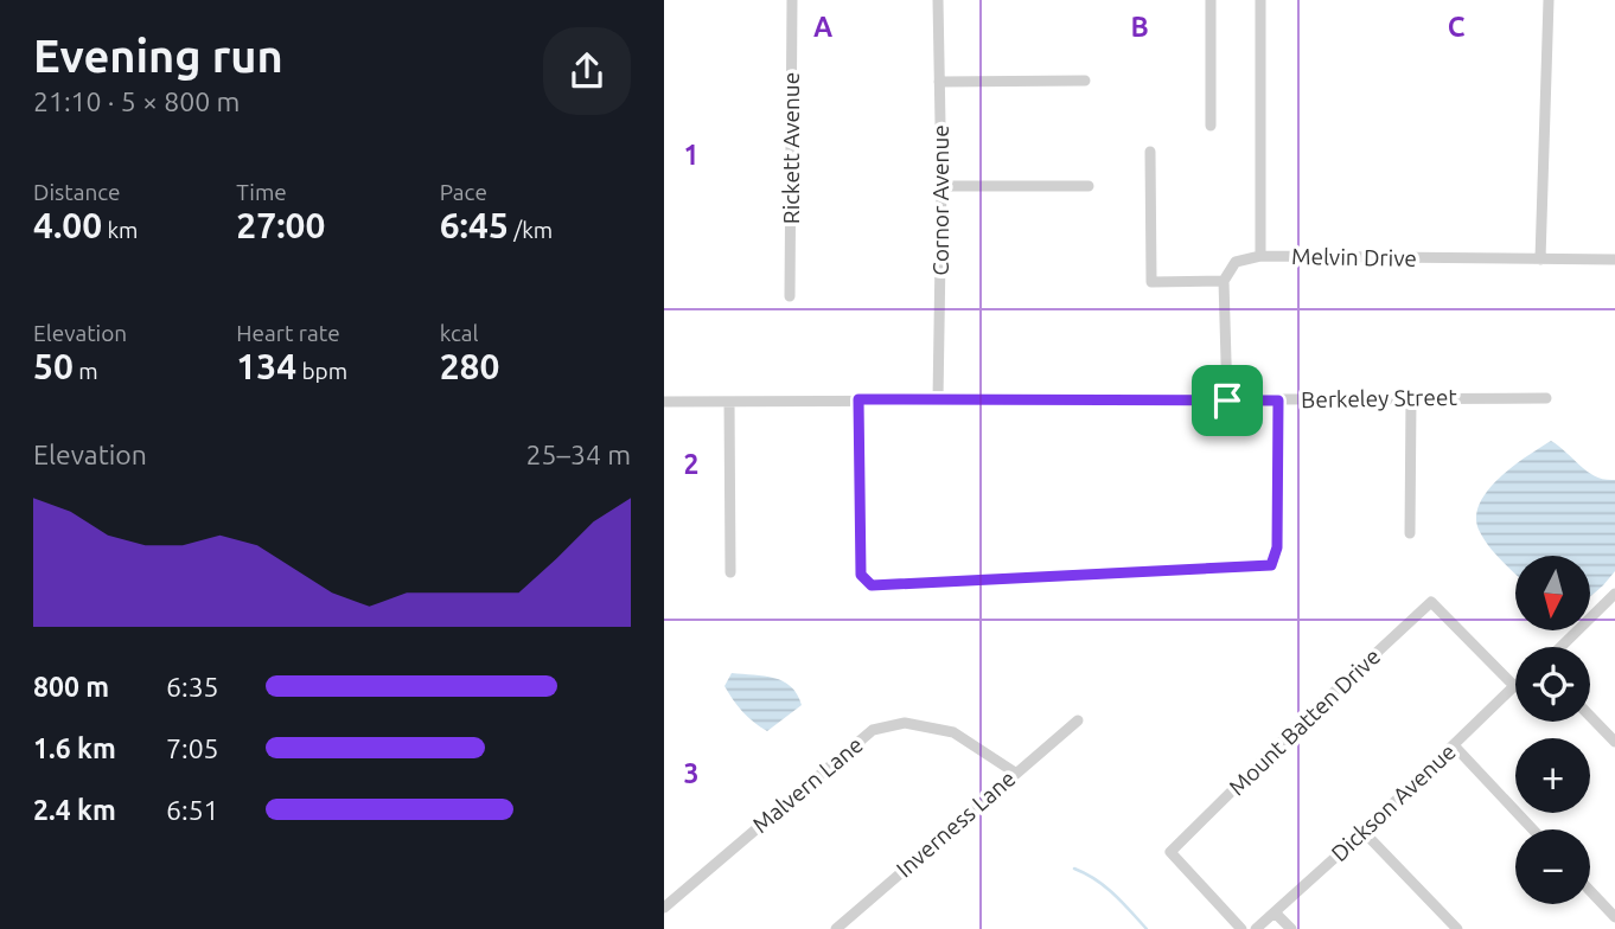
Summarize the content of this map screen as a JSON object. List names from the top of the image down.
{
  "streets": {
    "street": [
      "Rickett Avenue",
      "Cornor Avenue",
      "Melvin Drive",
      "Berkeley Street",
      "Mount Batten Drive",
      "Malvern Lane",
      "Dickson Avenue",
      "Inverness Lane"
    ]
  },
  "crossings": [
    ["Cornor Avenue", "Berkeley Street"],
    ["Mount Batten Drive", "Dickson Avenue"],
    ["Malvern Lane", "Inverness Lane"]
  ],
  "north": "bottom",
  "page": {
    "heading": ["Evening run", "21:10 · 5 × 800 m"],
    "stats": [
      ["Distance", "4.00 km"],
      ["Time", "27:00"],
      ["Pace", "6:45 /km"],
      ["Elevation", "50 m"],
      ["Heart rate", "134 bpm"],
      ["kcal", "280"]
    ],
    "chart": ["Elevation", "25–34 m"],
    "map_buttons": ["+", "−"],
    "list": [
      {
        "name": "800 m",
        "note": "6:35"
      },
      {
        "name": "1.6 km",
        "note": "7:05"
      },
      {
        "name": "2.4 km",
        "note": "6:51"
      }
    ]
  },
  "grid": {
    "columns": ["A", "B", "C"],
    "rows": ["1", "2", "3"]
  }
}
